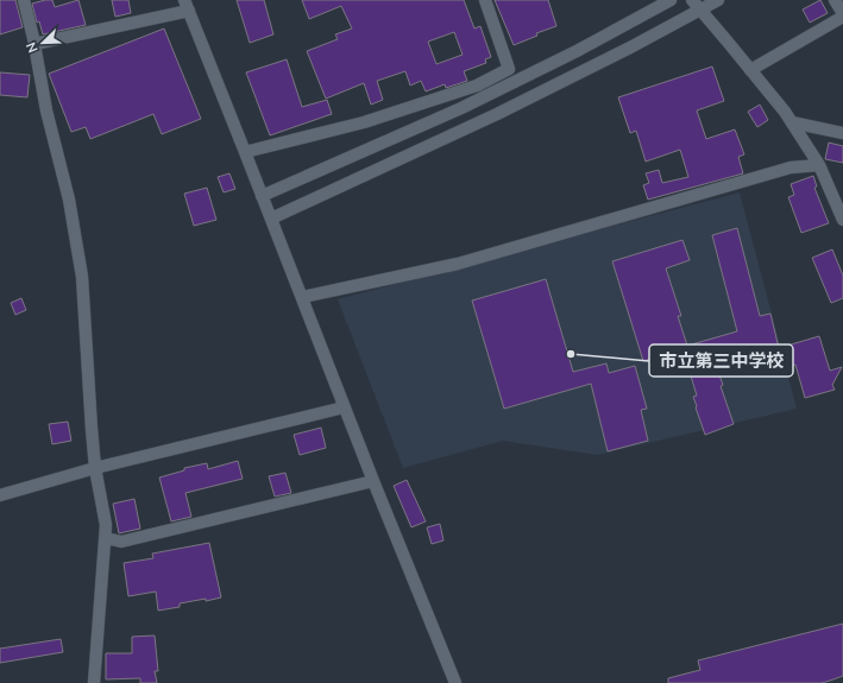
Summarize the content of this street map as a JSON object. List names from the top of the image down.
{
  "places": ["市立第三中学校"],
  "north": "bottom left"
}
